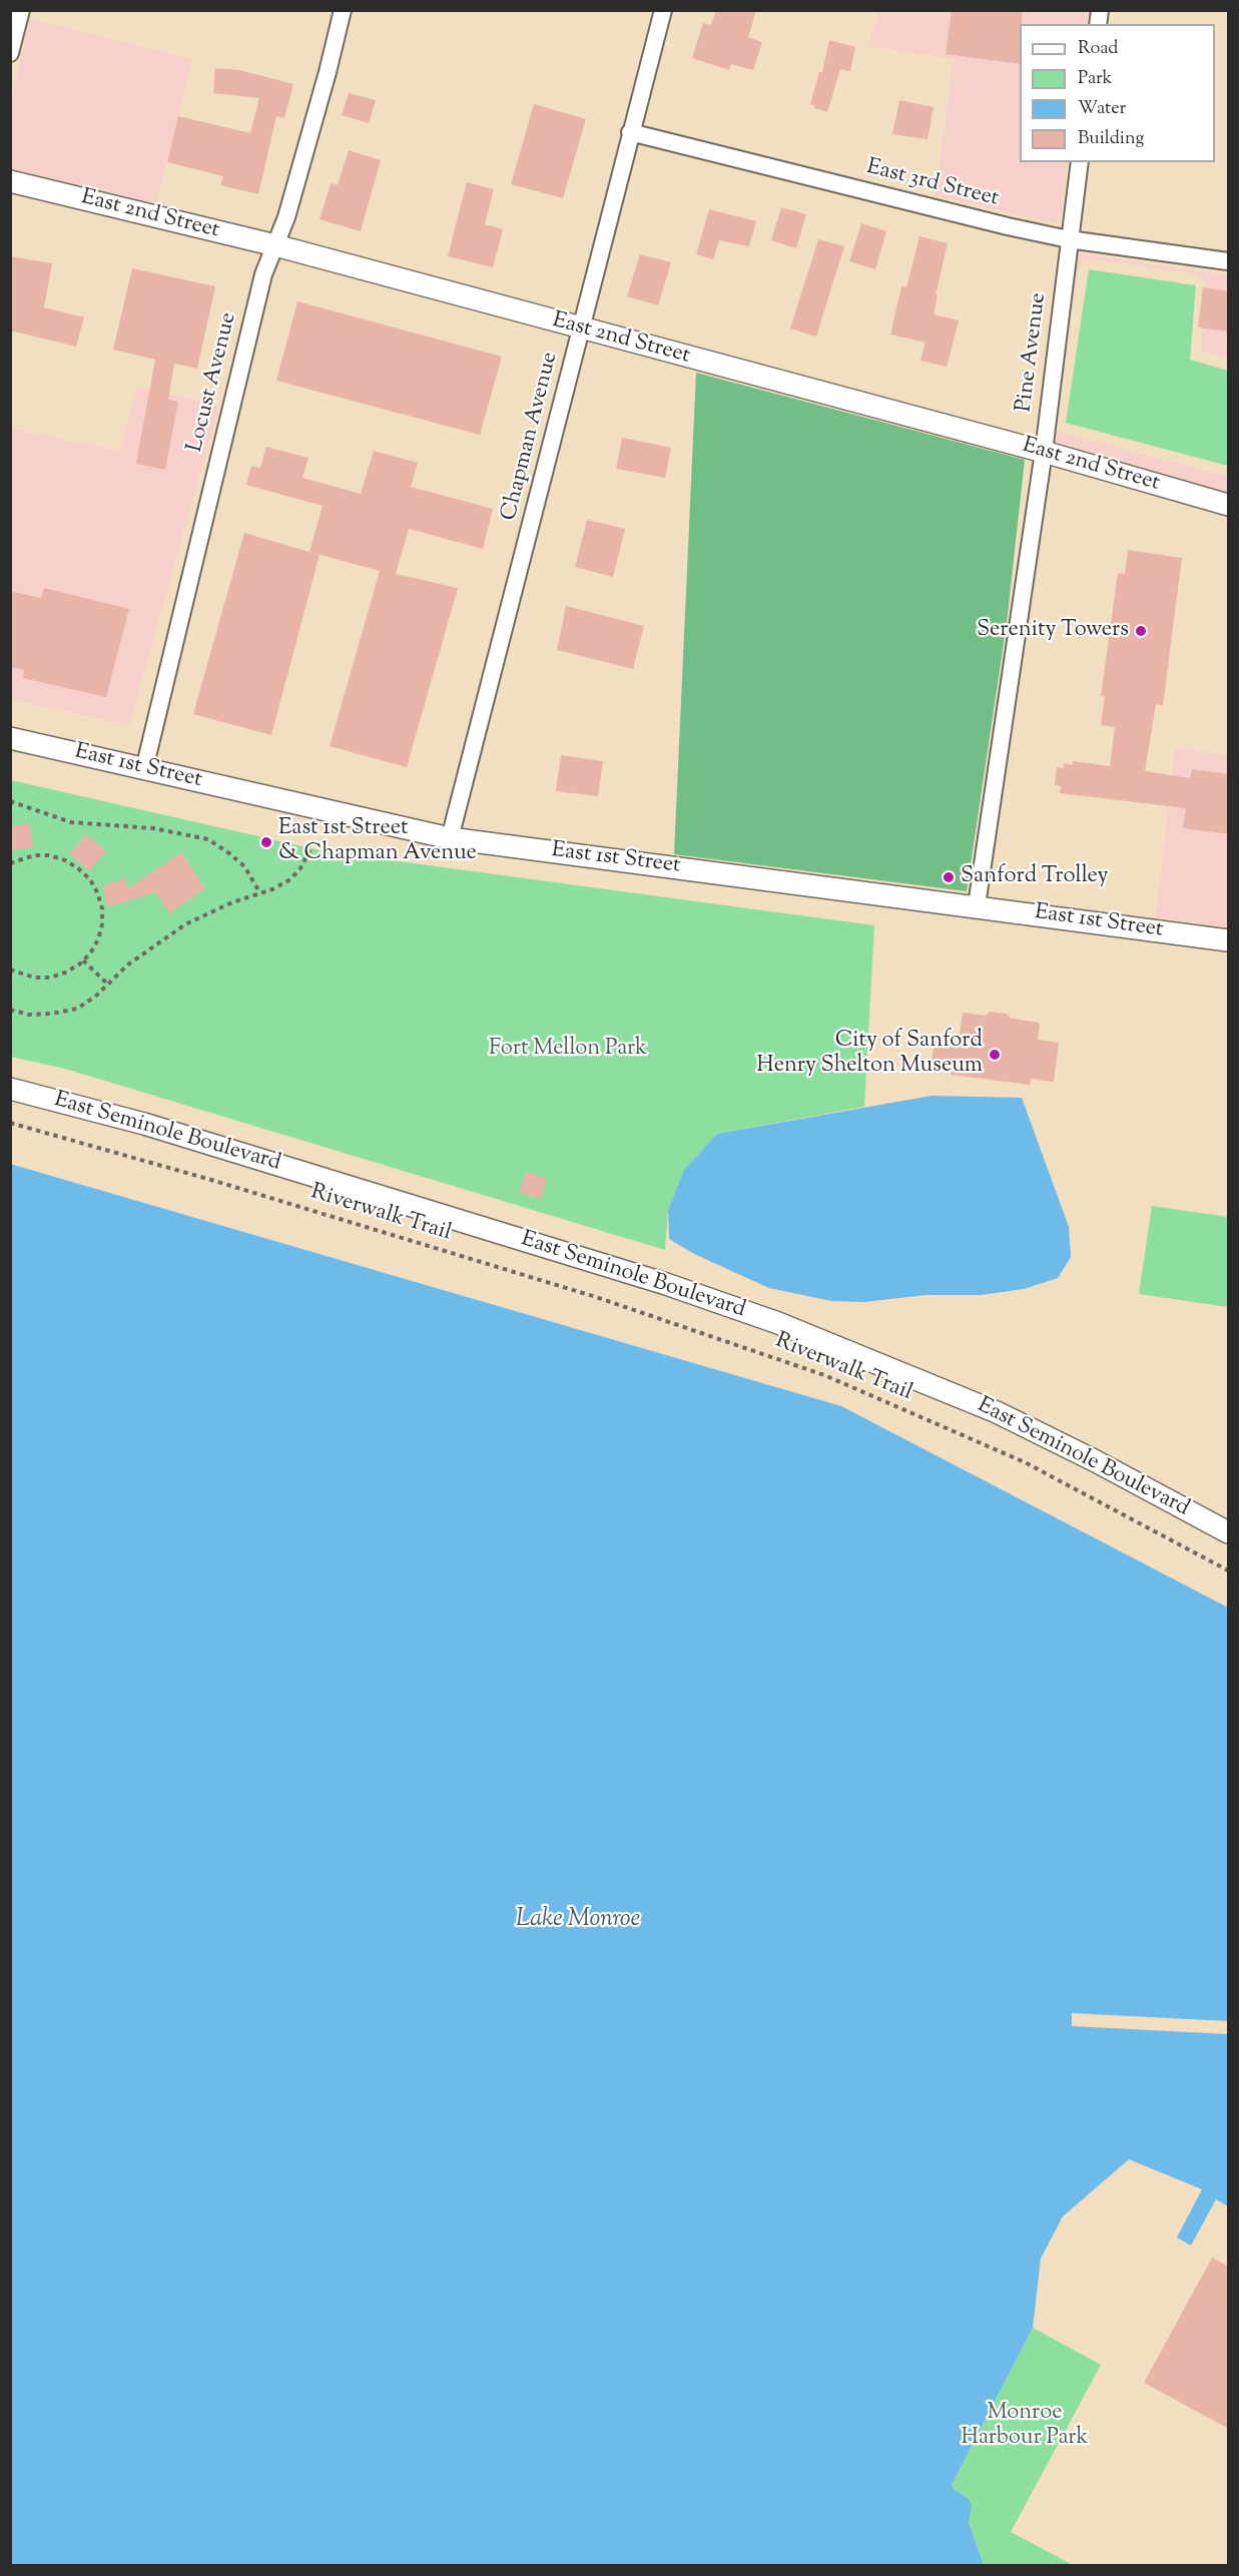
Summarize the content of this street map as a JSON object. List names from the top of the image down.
{
  "streets": {
    "street": [
      "East 3rd Street",
      "East 2nd Street",
      "Pine Avenue",
      "Locust Avenue",
      "Chapman Avenue",
      "East 1st Street",
      "East Seminole Boulevard"
    ],
    "path": ["Riverwalk Trail"]
  },
  "crossings": [
    ["East 3rd Street", "Pine Avenue"],
    ["East 3rd Street", "Chapman Avenue"],
    ["East 2nd Street", "Pine Avenue"],
    ["East 2nd Street", "Locust Avenue"],
    ["East 2nd Street", "Chapman Avenue"],
    ["Pine Avenue", "East 1st Street"],
    ["Locust Avenue", "East 1st Street"],
    ["Chapman Avenue", "East 1st Street"]
  ],
  "water": ["Lake Monroe"],
  "parks": ["Fort Mellon Park", "Monroe Harbour Park"],
  "places": [
    "Serenity Towers",
    "East 1st Street & Chapman Avenue",
    "Sanford Trolley",
    "City of Sanford Henry Shelton Museum"
  ],
  "legend": [
    "Road",
    "Park",
    "Water",
    "Building"
  ]
}
